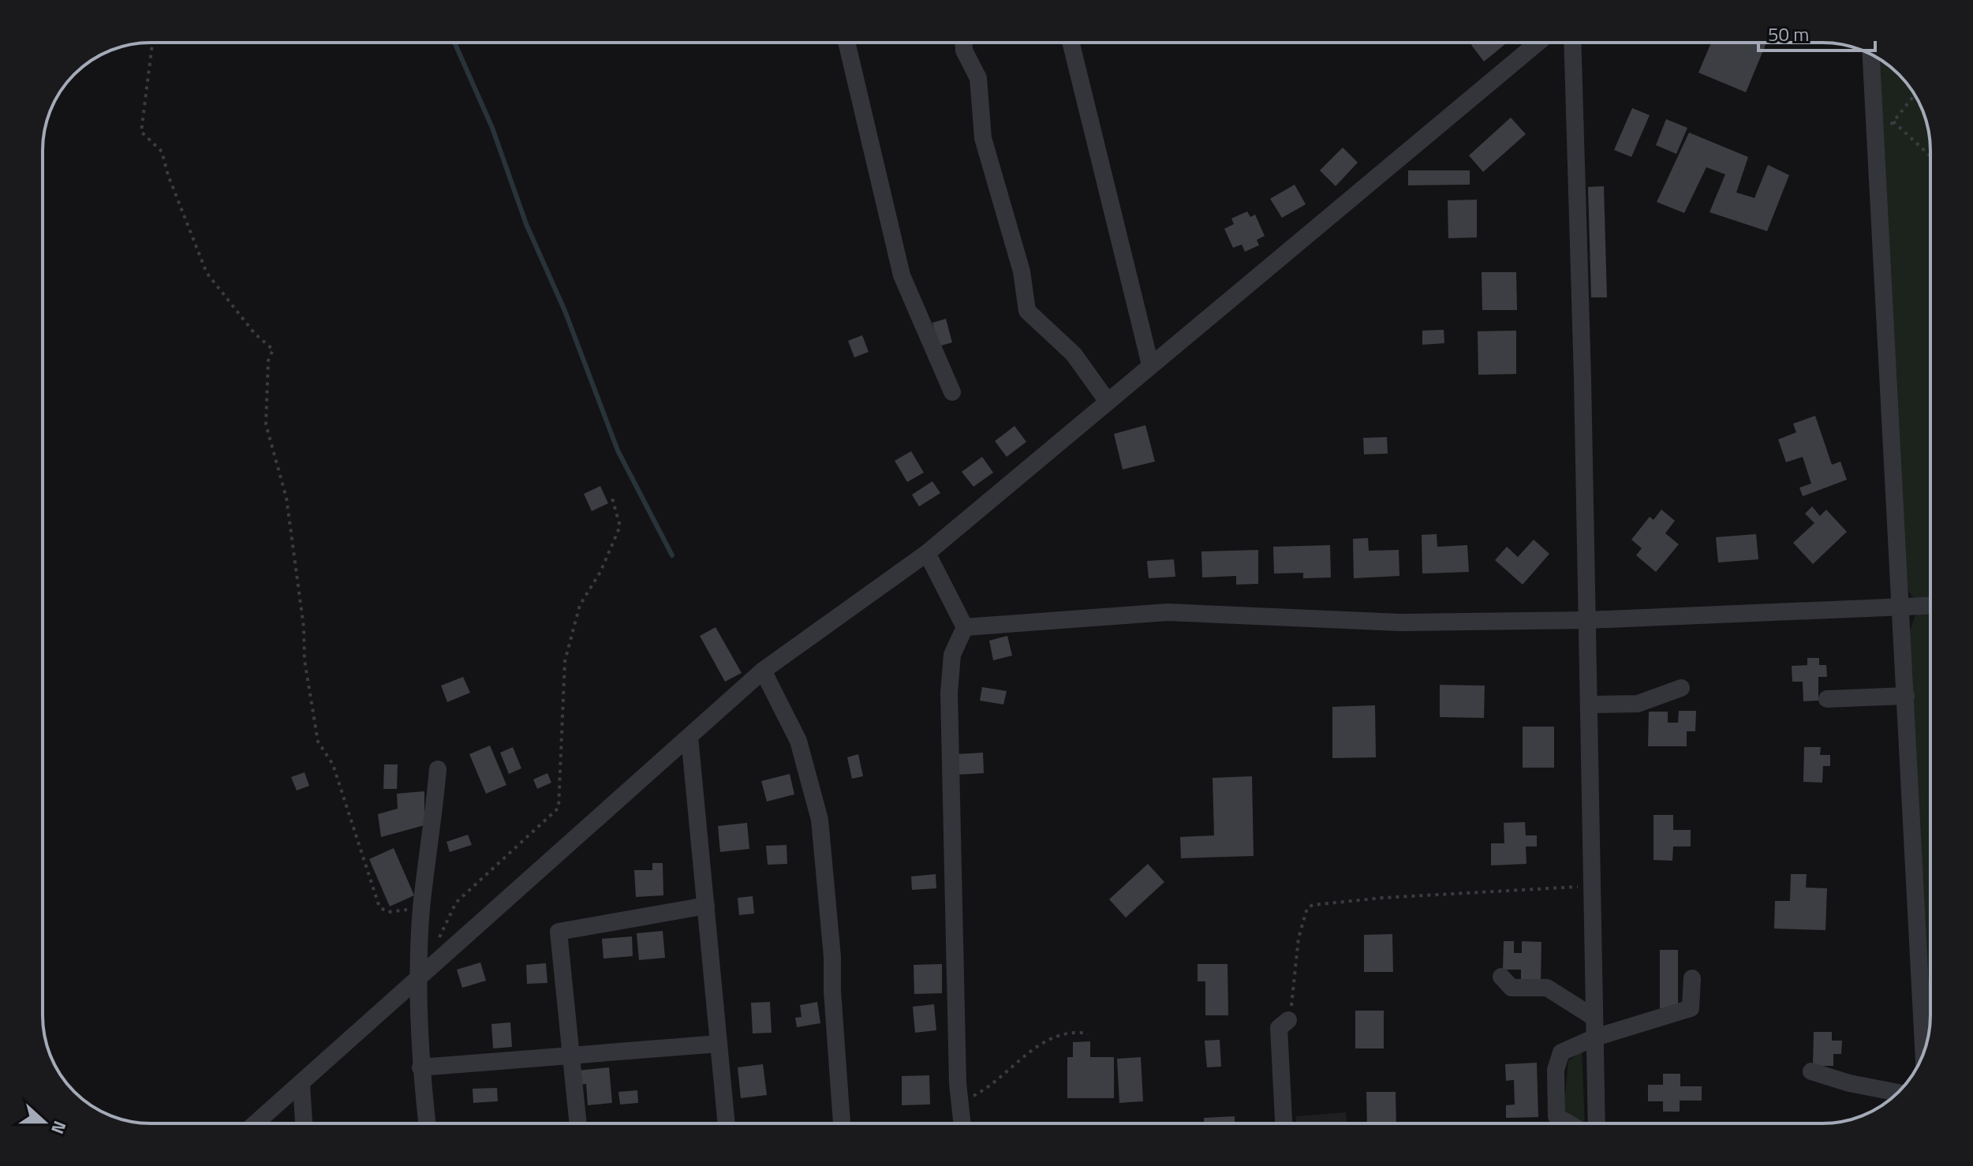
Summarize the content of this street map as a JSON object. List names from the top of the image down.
{
  "scale_bar": "50 m",
  "north": "right"
}
